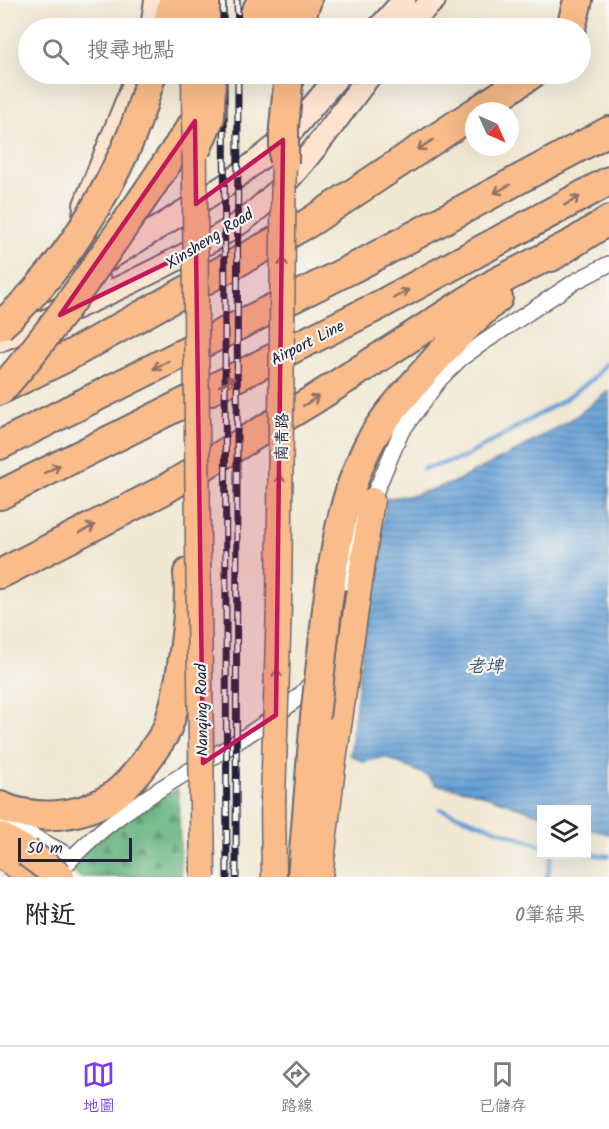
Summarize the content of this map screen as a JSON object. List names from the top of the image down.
{
  "streets": {
    "highway": ["Airport Line"],
    "main road": ["Xinsheng Road", "南青路", "Nanqing Road"]
  },
  "water": ["老埤"],
  "scale_bar": "50 m",
  "north": "bottom right",
  "page": {
    "search": "搜尋地點",
    "scale": "50 m",
    "heading": ["附近", "0筆結果"],
    "nav": ["地圖", "路線", "已儲存"]
  }
}
